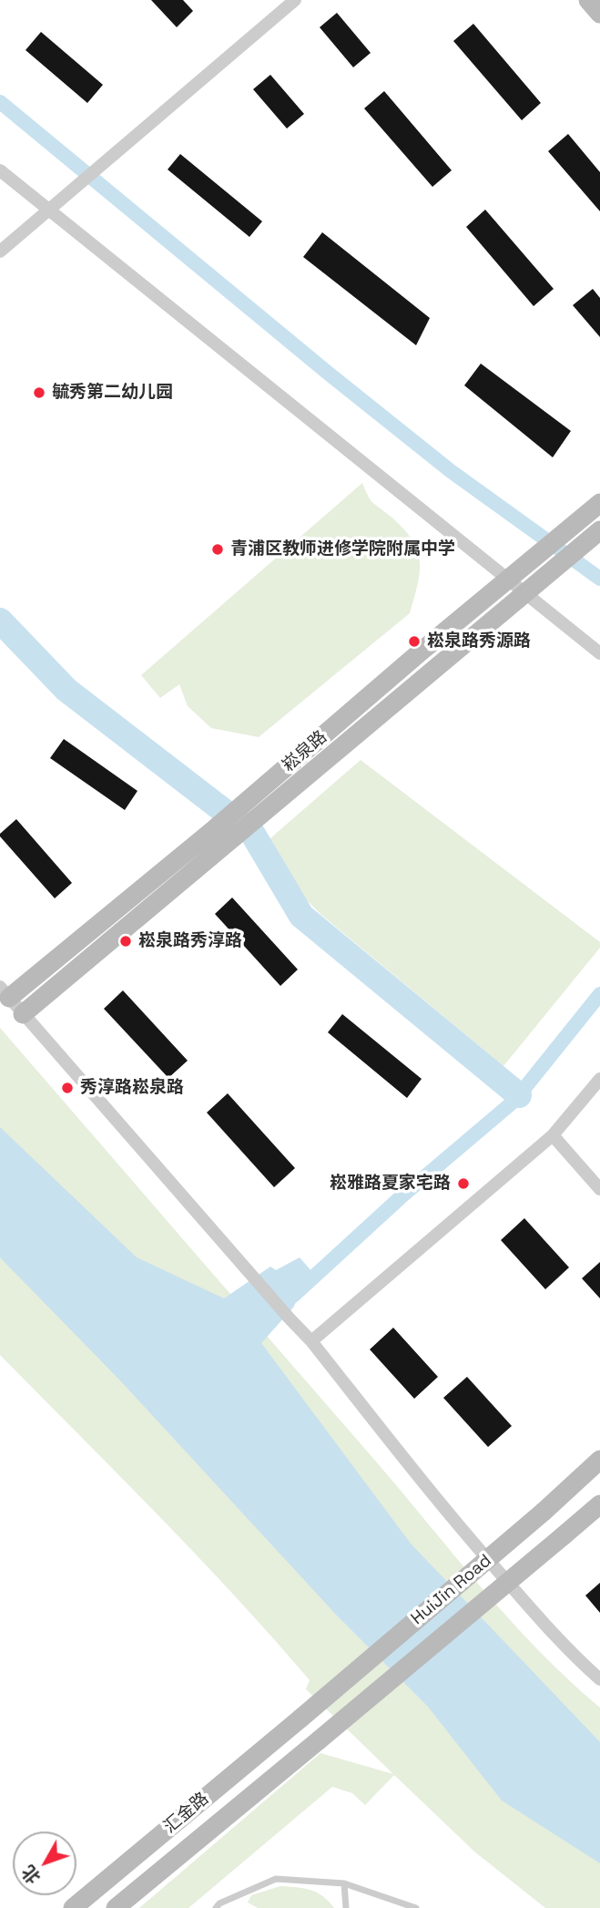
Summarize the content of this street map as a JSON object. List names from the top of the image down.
{
  "streets": {
    "street": ["崧泉路", "HuiJin Road", "汇金路"]
  },
  "crossings": [
    ["HuiJin Road", "汇金路"]
  ],
  "places": [
    "毓秀第二幼儿园",
    "青浦区教师进修学院附属中学",
    "崧泉路秀源路",
    "崧泉路秀淳路",
    "秀淳路崧泉路",
    "崧雅路夏家宅路"
  ],
  "north": "bottom left"
}
